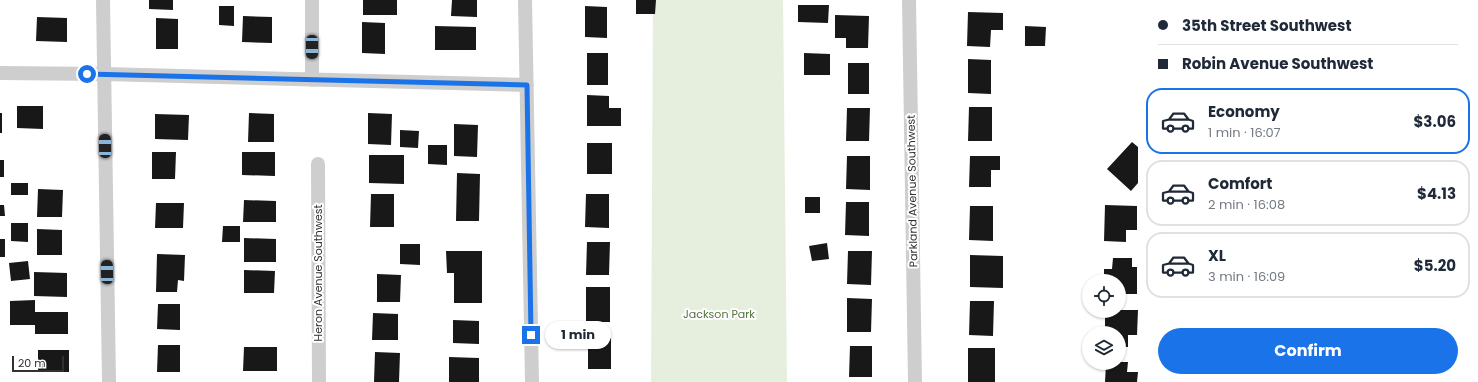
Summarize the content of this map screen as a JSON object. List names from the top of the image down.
{
  "streets": {
    "street": ["Parkland Avenue Southwest", "Heron Avenue Southwest"]
  },
  "parks": ["Jackson Park"],
  "scale_bar": "20 m",
  "page": {
    "banner": ["35th Street Southwest", "Robin Avenue Southwest"],
    "list": [
      {
        "name": "Economy",
        "note": "1 min · 16:07",
        "value": "$3.06"
      },
      {
        "name": "Comfort",
        "note": "2 min · 16:08",
        "value": "$4.13"
      },
      {
        "name": "XL",
        "note": "3 min · 16:09",
        "value": "$5.20"
      }
    ],
    "buttons": "Confirm",
    "bubble": "1 min",
    "scale": "20 m"
  }
}
